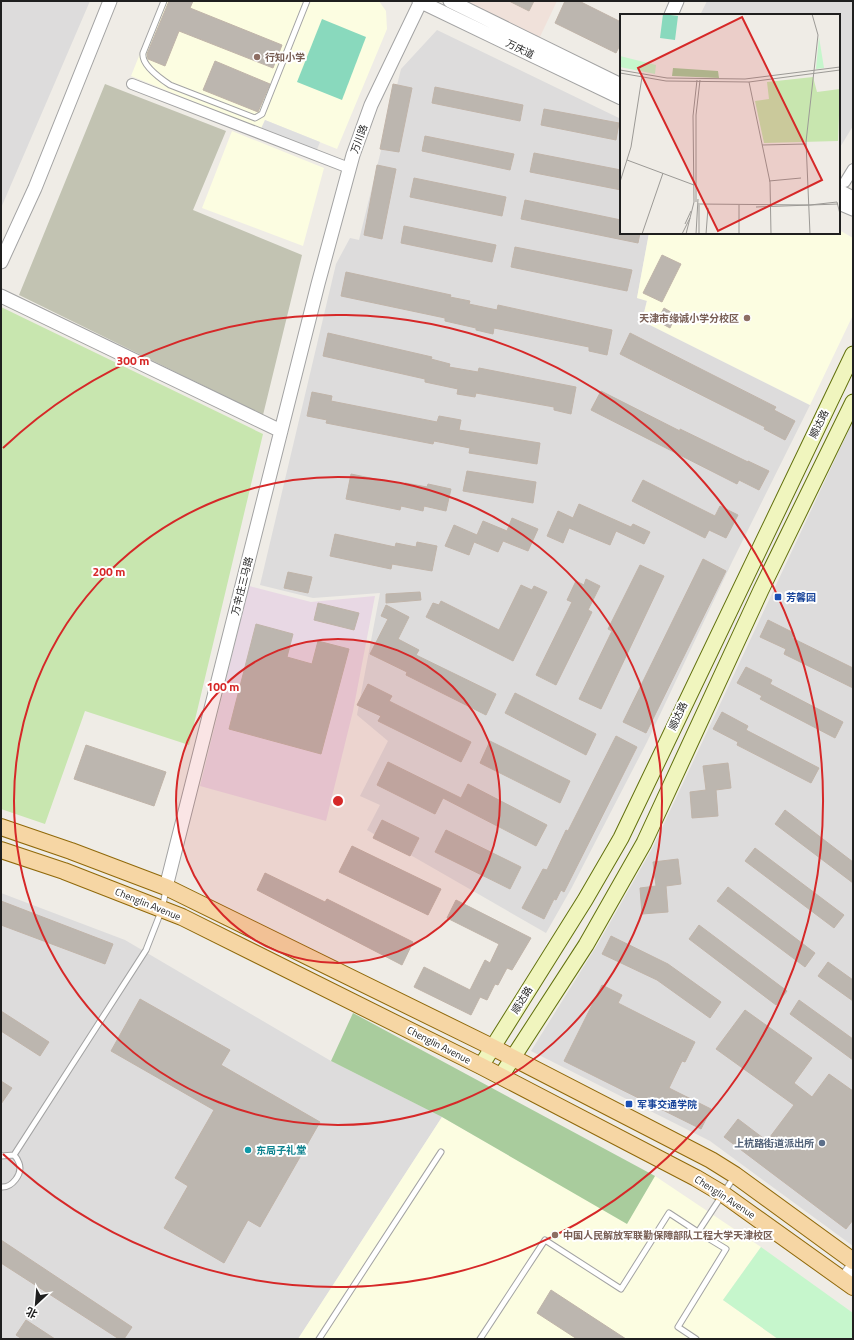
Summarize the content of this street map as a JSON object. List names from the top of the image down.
{
  "streets": {
    "main road": ["顺达路", "Chenglin Avenue"],
    "street": ["万庆道", "万川路", "万辛庄三马路"]
  },
  "crossings": [
    ["万庆道", "万川路"],
    ["万川路", "万辛庄三马路"],
    ["顺达路", "Chenglin Avenue"],
    ["万辛庄三马路", "Chenglin Avenue"]
  ],
  "places": {
    "other": [
      "行知小学",
      "天津市缘诚小学分校区",
      "上杭路街道派出所",
      "东局子礼堂",
      "中国人民解放军联勤保障部队工程大学天津校区"
    ],
    "transit": ["芳馨园", "军事交通学院"]
  },
  "north": "bottom left",
  "rings": ["300 m", "200 m", "100 m"]
}
